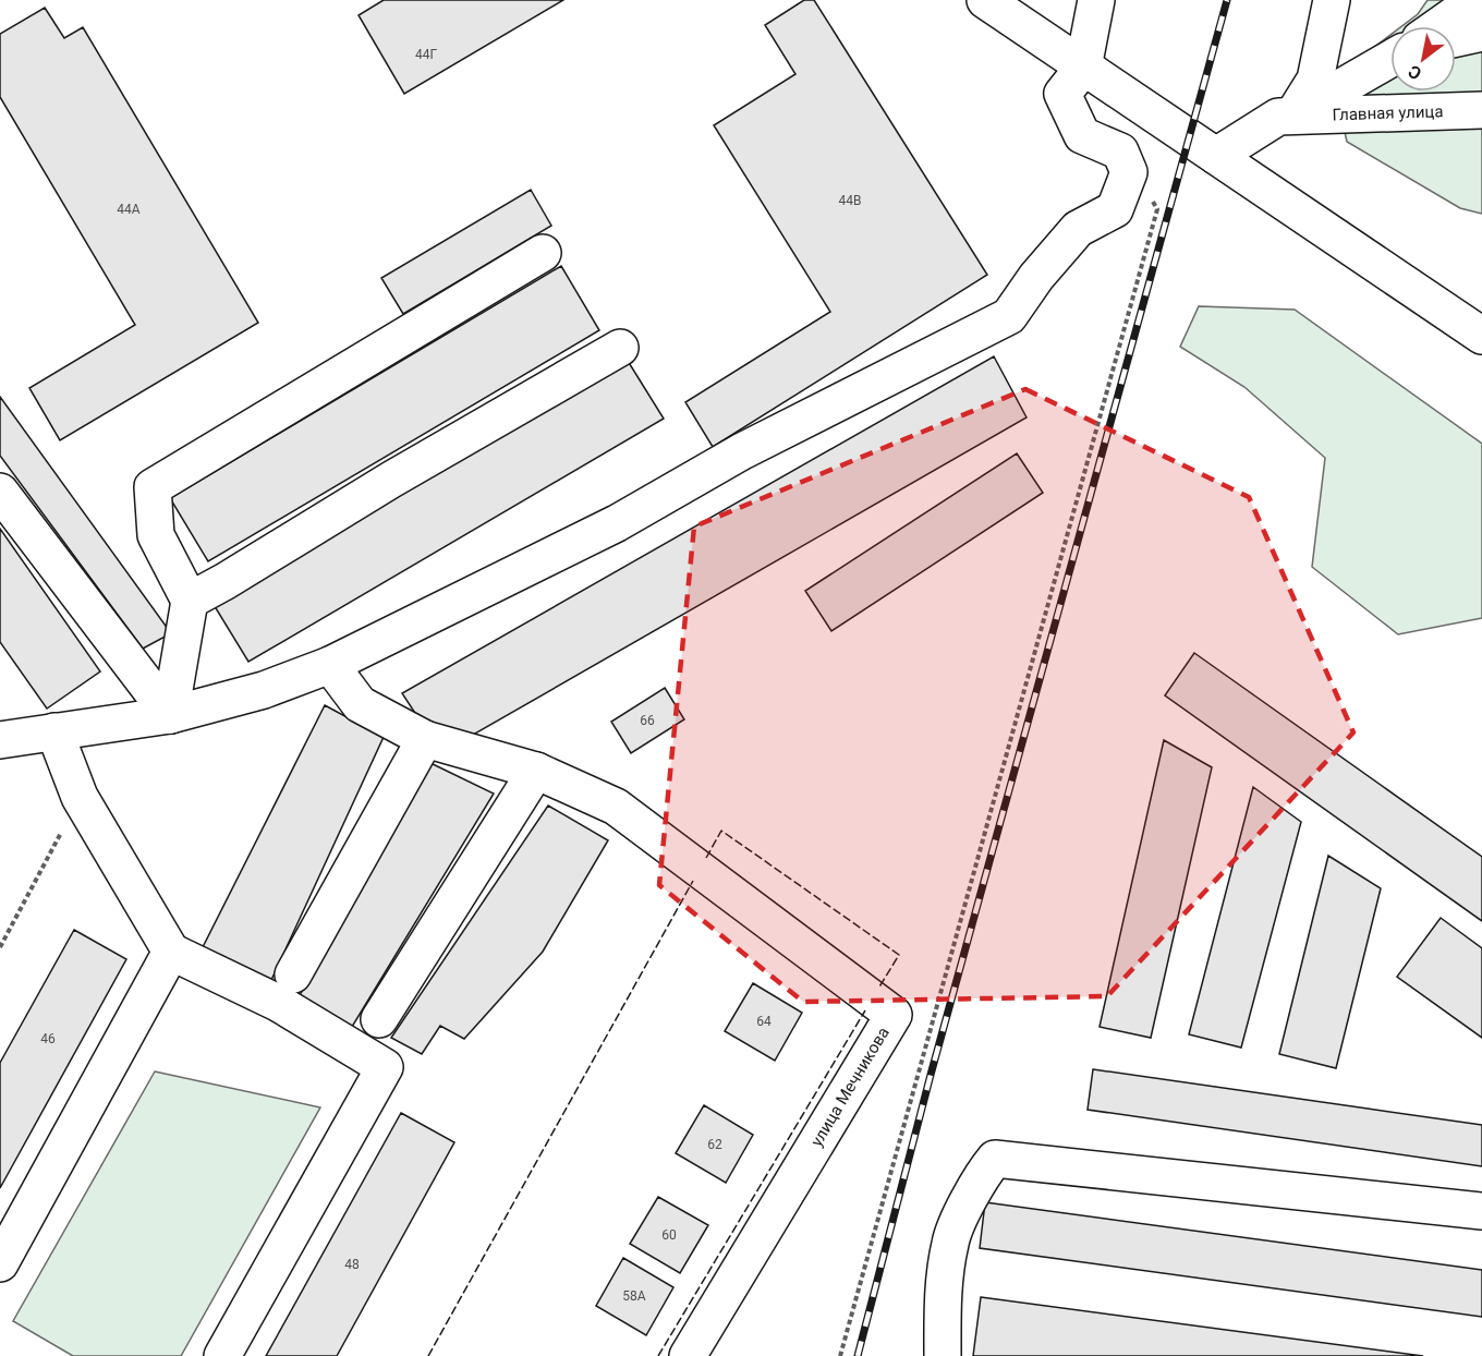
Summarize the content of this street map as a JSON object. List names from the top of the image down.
{
  "streets": {
    "street": ["Главная улица", "улица Мечникова"]
  },
  "house_numbers": [
    "44Г",
    "44В",
    "44А",
    "66",
    "64",
    "46",
    "62",
    "60",
    "48",
    "58А"
  ],
  "north": "bottom left"
}
